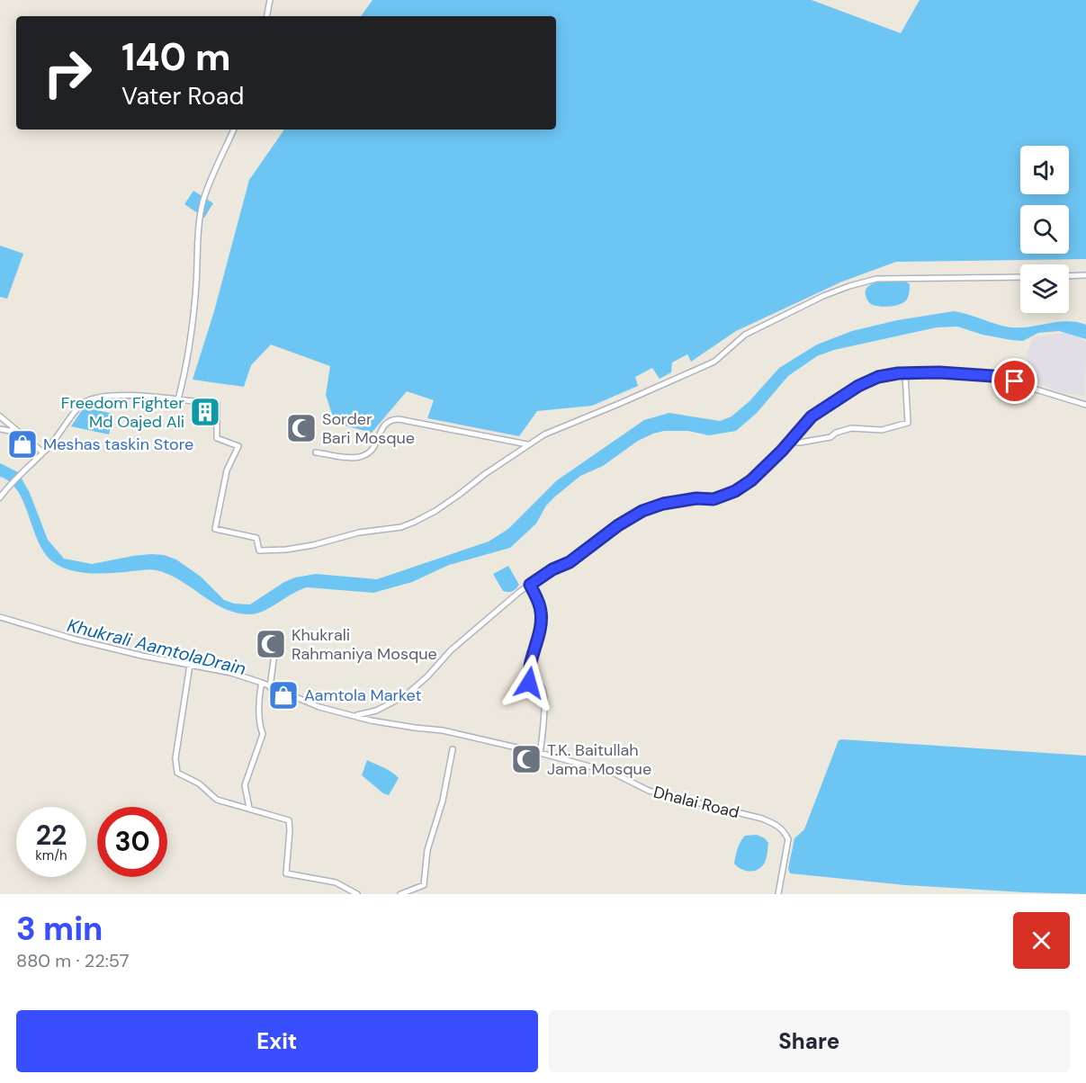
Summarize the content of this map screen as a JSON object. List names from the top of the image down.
{
  "streets": {
    "street": ["Dhalai Road"]
  },
  "water": ["Khukrali AamtolaDrain"],
  "places": {
    "building": ["Freedom Fighter Md Oajed Ali"],
    "mosque": ["Sorder Bari Mosque", "Khukrali Rahmaniya Mosque", "T.K. Baitullah Jama Mosque"],
    "shop": ["Meshas taskin Store", "Aamtola Market"]
  },
  "page": {
    "turn": ["140 m", "Vater Road"],
    "speed": "22 km/h",
    "limit": "30",
    "heading": ["3 min", "880 m · 22:57"],
    "buttons": ["Exit", "Share"]
  }
}
